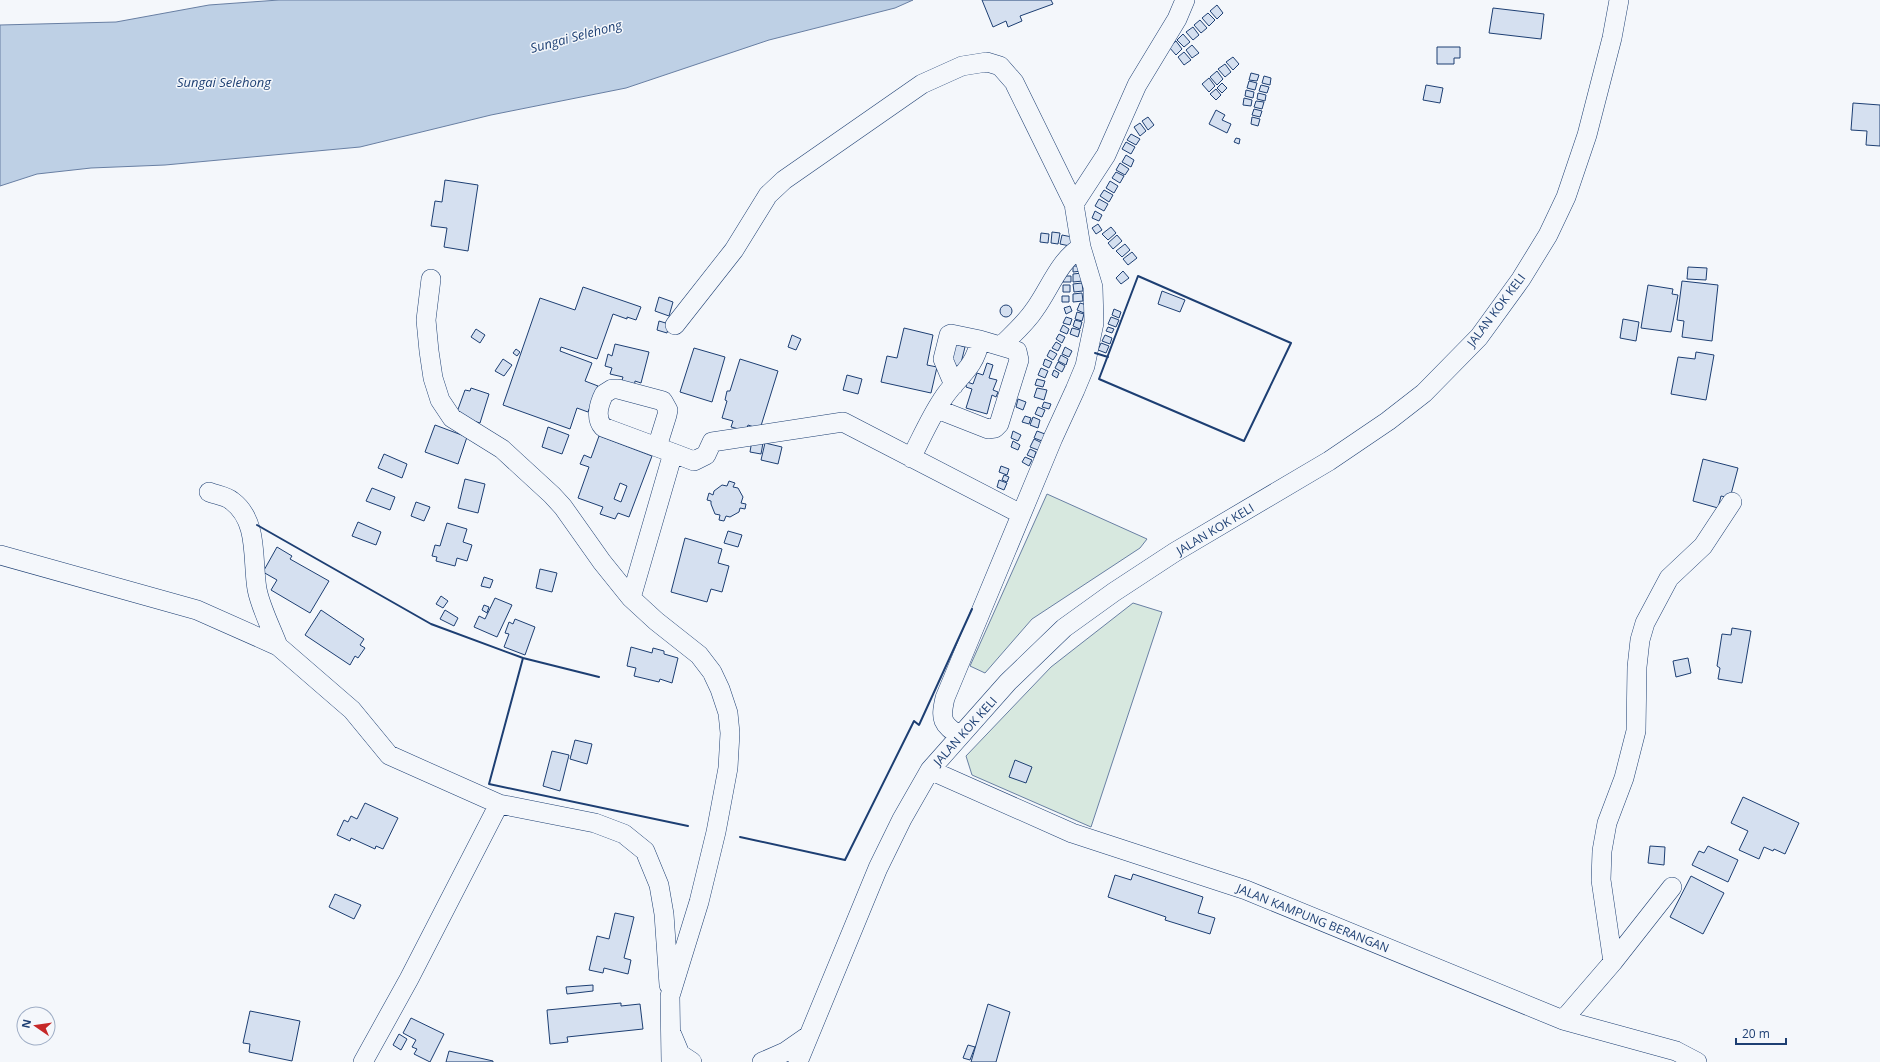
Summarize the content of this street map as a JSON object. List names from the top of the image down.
{
  "streets": {
    "street": ["JALAN KOK KELI", "JALAN KAMPUNG BERANGAN"]
  },
  "crossings": [
    ["JALAN KOK KELI", "JALAN KAMPUNG BERANGAN"]
  ],
  "water": ["Sungai Selehong"],
  "scale_bar": "20 m",
  "north": "left"
}
